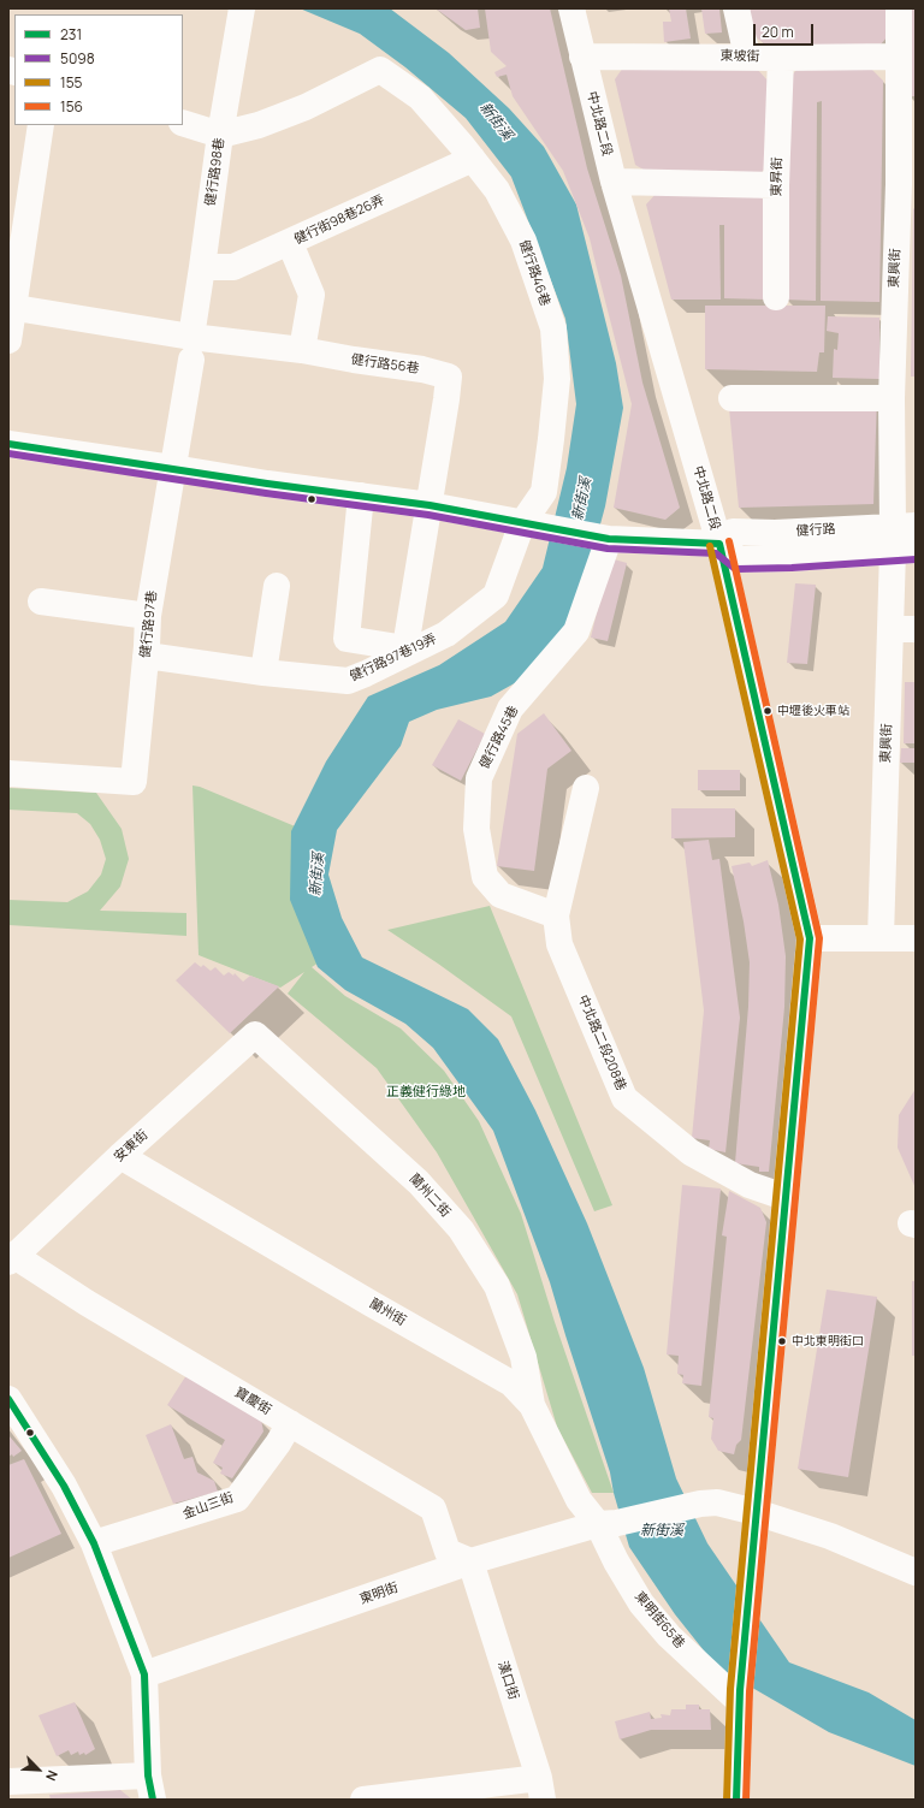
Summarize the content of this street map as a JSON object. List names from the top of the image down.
{
  "streets": {
    "street": [
      "東坡街",
      "中北路二段",
      "健行路98巷",
      "東昇街",
      "健行街98巷26弄",
      "東興街",
      "健行路46巷",
      "健行路56巷",
      "健行路",
      "健行路97巷",
      "健行路97巷19弄",
      "健行路45巷",
      "中北路二段208巷",
      "安東街",
      "蘭州二街",
      "蘭州街",
      "寶慶街",
      "金山三街",
      "東明街",
      "東明街65巷",
      "漢口街"
    ]
  },
  "crossings": [
    ["東坡街", "中北路二段"],
    ["東坡街", "東昇街"],
    ["東坡街", "東興街"],
    ["中北路二段", "健行路"],
    ["中北路二段", "中北路二段208巷"],
    ["中北路二段", "東明街"],
    ["中北路二段", "東明街65巷"],
    ["健行路98巷", "健行街98巷26弄"],
    ["健行路98巷", "健行路46巷"],
    ["健行路98巷", "健行路56巷"],
    ["健行路98巷", "健行路97巷"],
    ["健行街98巷26弄", "健行路46巷"],
    ["東興街", "健行路"],
    ["健行路46巷", "健行路97巷19弄"],
    ["健行路97巷", "健行路97巷19弄"],
    ["健行路45巷", "中北路二段208巷"],
    ["安東街", "蘭州二街"],
    ["安東街", "蘭州街"],
    ["安東街", "寶慶街"],
    ["蘭州二街", "蘭州街"],
    ["蘭州街", "東明街"],
    ["蘭州街", "東明街65巷"],
    ["寶慶街", "金山三街"],
    ["寶慶街", "東明街"],
    ["寶慶街", "漢口街"],
    ["東明街", "東明街65巷"],
    ["東明街", "漢口街"]
  ],
  "water": ["新街溪"],
  "parks": ["正義健行綠地"],
  "places": ["中壢後火車站", "中北東明街口"],
  "lines": [
    "transit line 231",
    "transit line 5098",
    "transit line 156",
    "transit line 155"
  ],
  "legend": [
    "231",
    "5098",
    "155",
    "156"
  ],
  "scale_bar": "20 m",
  "north": "bottom right"
}
